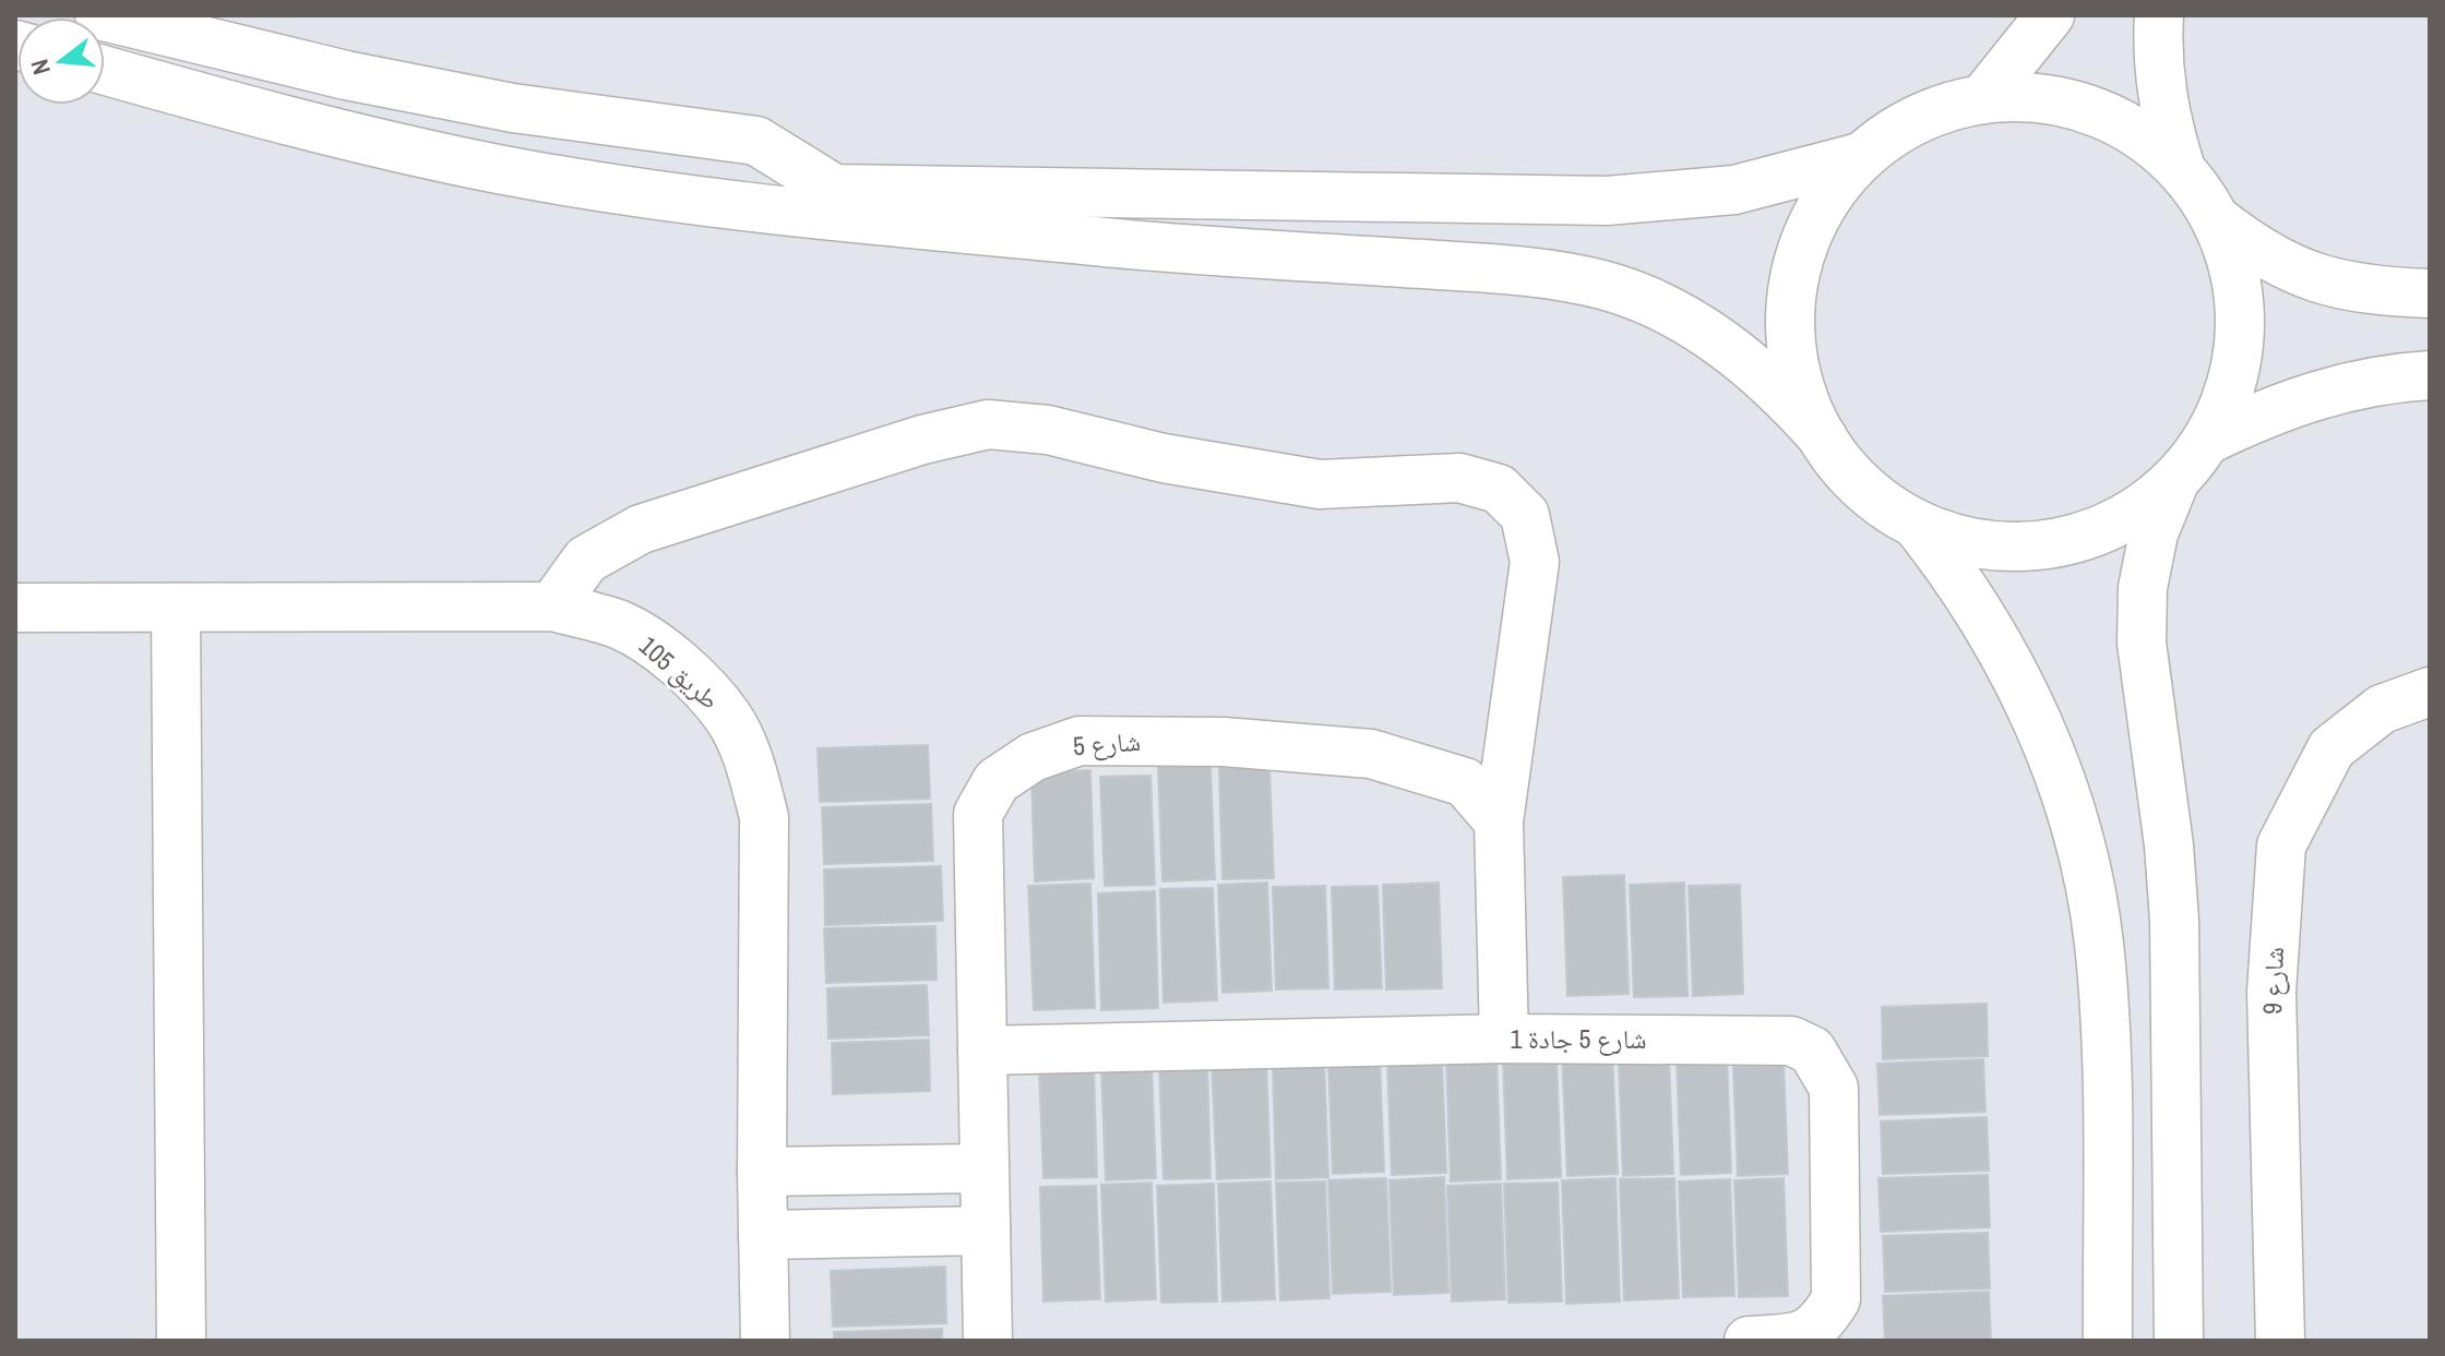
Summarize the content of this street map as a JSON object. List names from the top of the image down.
{
  "streets": {
    "street": [
      "طريق 105",
      "شارع 5",
      "شارع 9",
      "شارع 5 جادة 1"
    ]
  },
  "crossings": [
    ["شارع 5", "شارع 5 جادة 1"]
  ],
  "north": "left"
}
